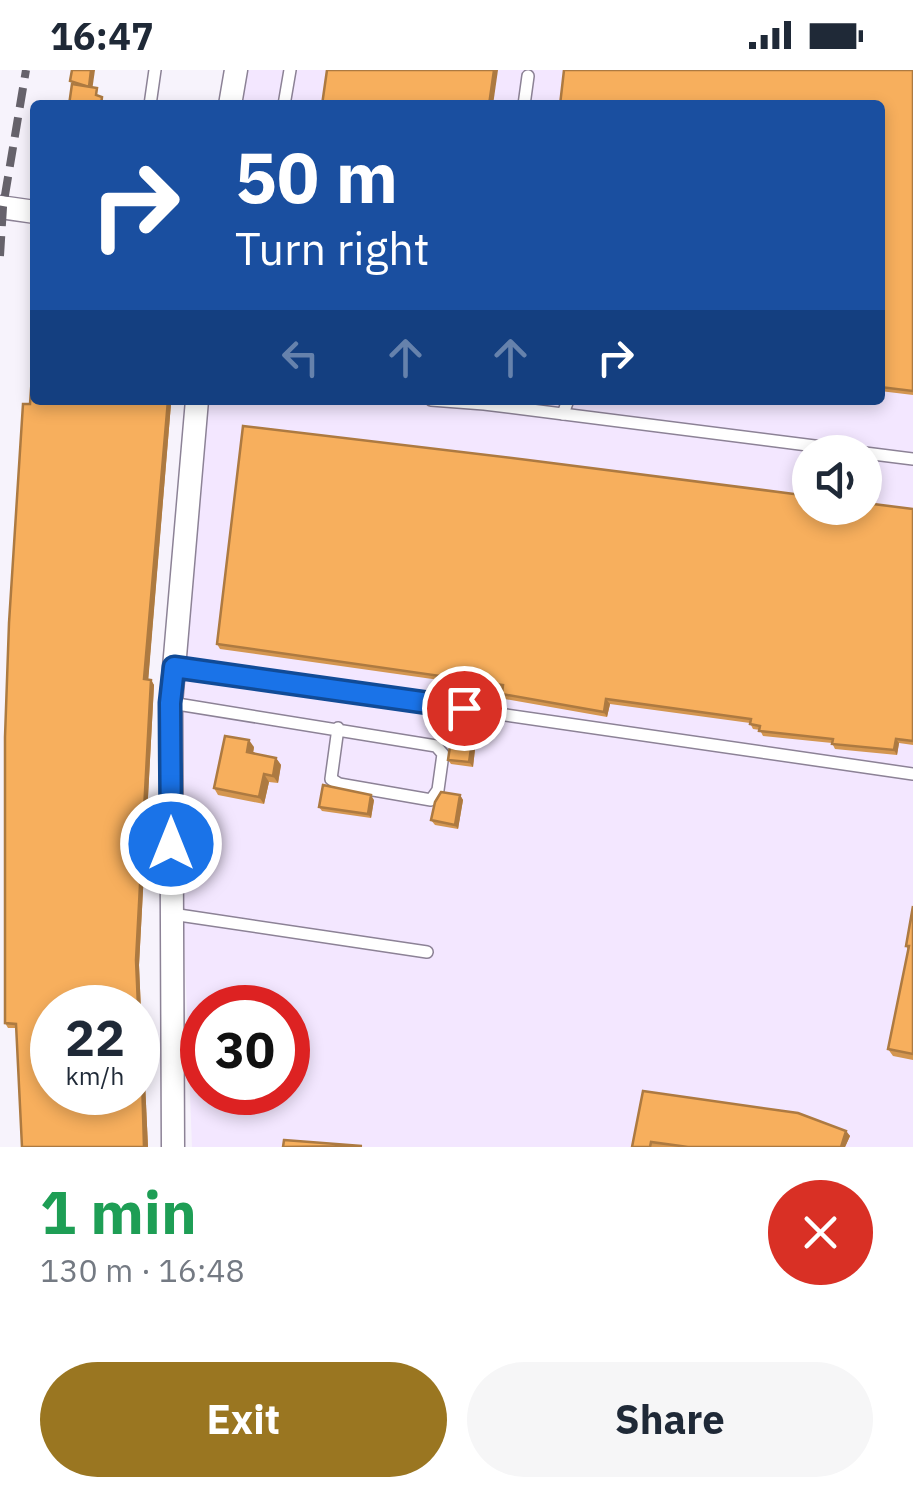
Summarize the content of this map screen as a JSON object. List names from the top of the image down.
{
  "page": {
    "status": "16:47",
    "turn": ["50 m", "Turn right"],
    "speed": "22 km/h",
    "limit": "30",
    "heading": ["1 min", "130 m · 16:48"],
    "buttons": ["Exit", "Share"]
  }
}
